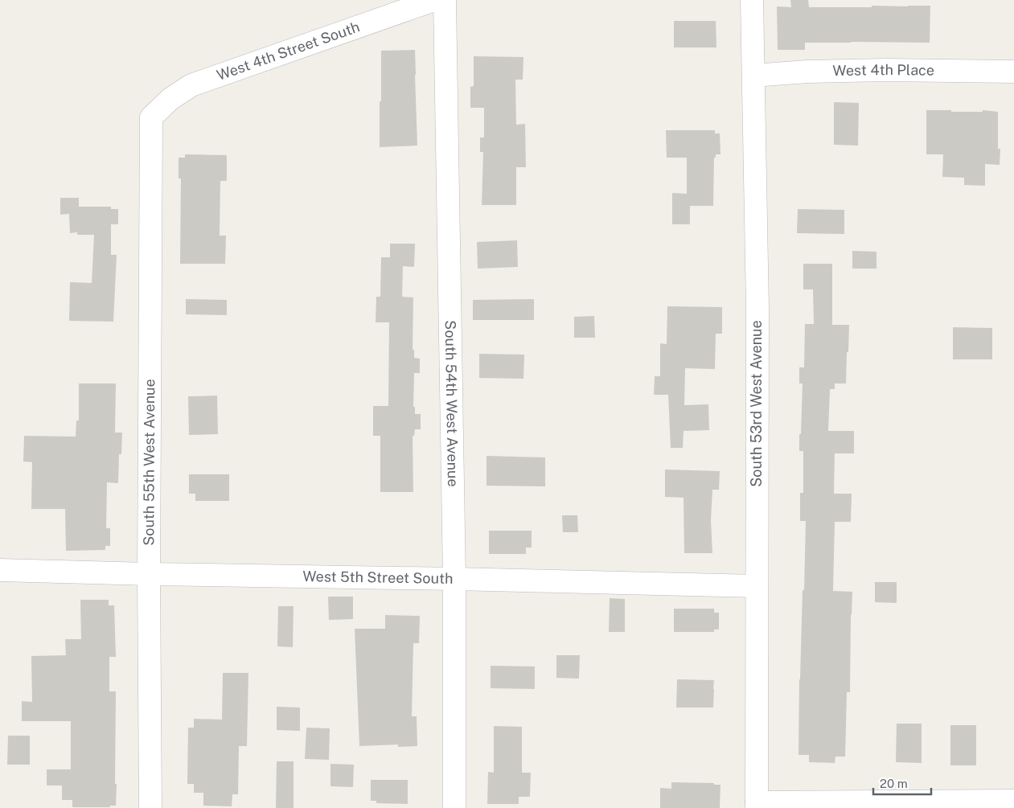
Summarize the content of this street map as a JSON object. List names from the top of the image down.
{
  "streets": {
    "street": [
      "West 4th Street South",
      "West 4th Place",
      "South 54th West Avenue",
      "South 53rd West Avenue",
      "South 55th West Avenue",
      "West 5th Street South"
    ]
  },
  "crossings": [
    ["West 4th Street South", "South 55th West Avenue"],
    ["West 4th Place", "South 53rd West Avenue"],
    ["South 54th West Avenue", "West 5th Street South"],
    ["South 53rd West Avenue", "West 5th Street South"],
    ["South 55th West Avenue", "West 5th Street South"]
  ],
  "scale_bar": "20 m"
}
